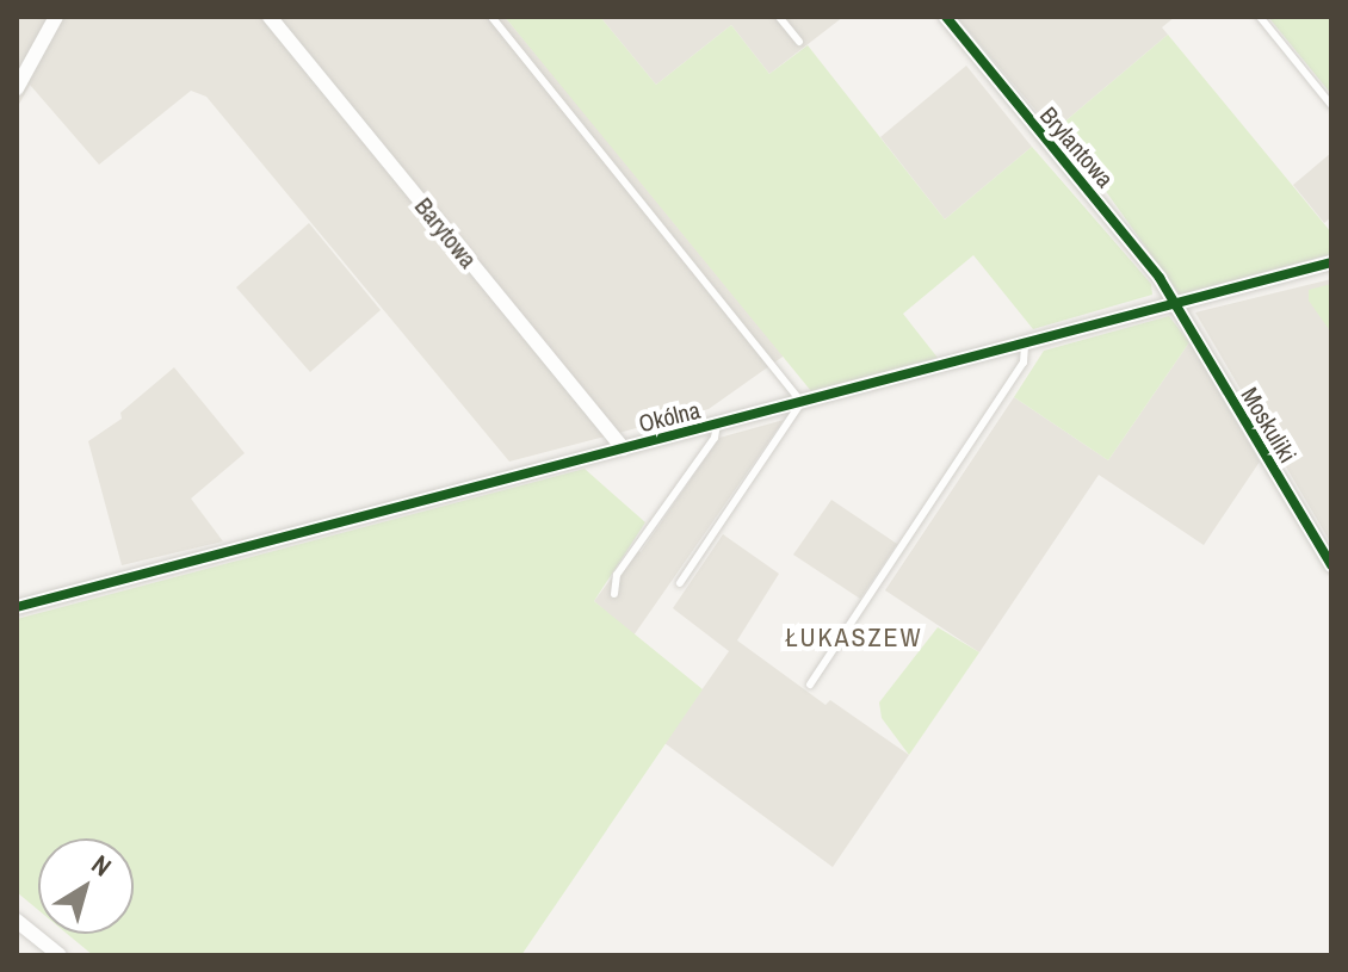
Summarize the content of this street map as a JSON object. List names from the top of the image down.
{
  "streets": {
    "street": [
      "Brylantowa",
      "Barytowa",
      "Okólna",
      "Moskuliki"
    ]
  },
  "crossings": [
    ["Brylantowa", "Okólna"],
    ["Brylantowa", "Moskuliki"],
    ["Barytowa", "Okólna"],
    ["Okólna", "Moskuliki"]
  ],
  "districts": ["ŁUKASZEW"],
  "north": "top right"
}
